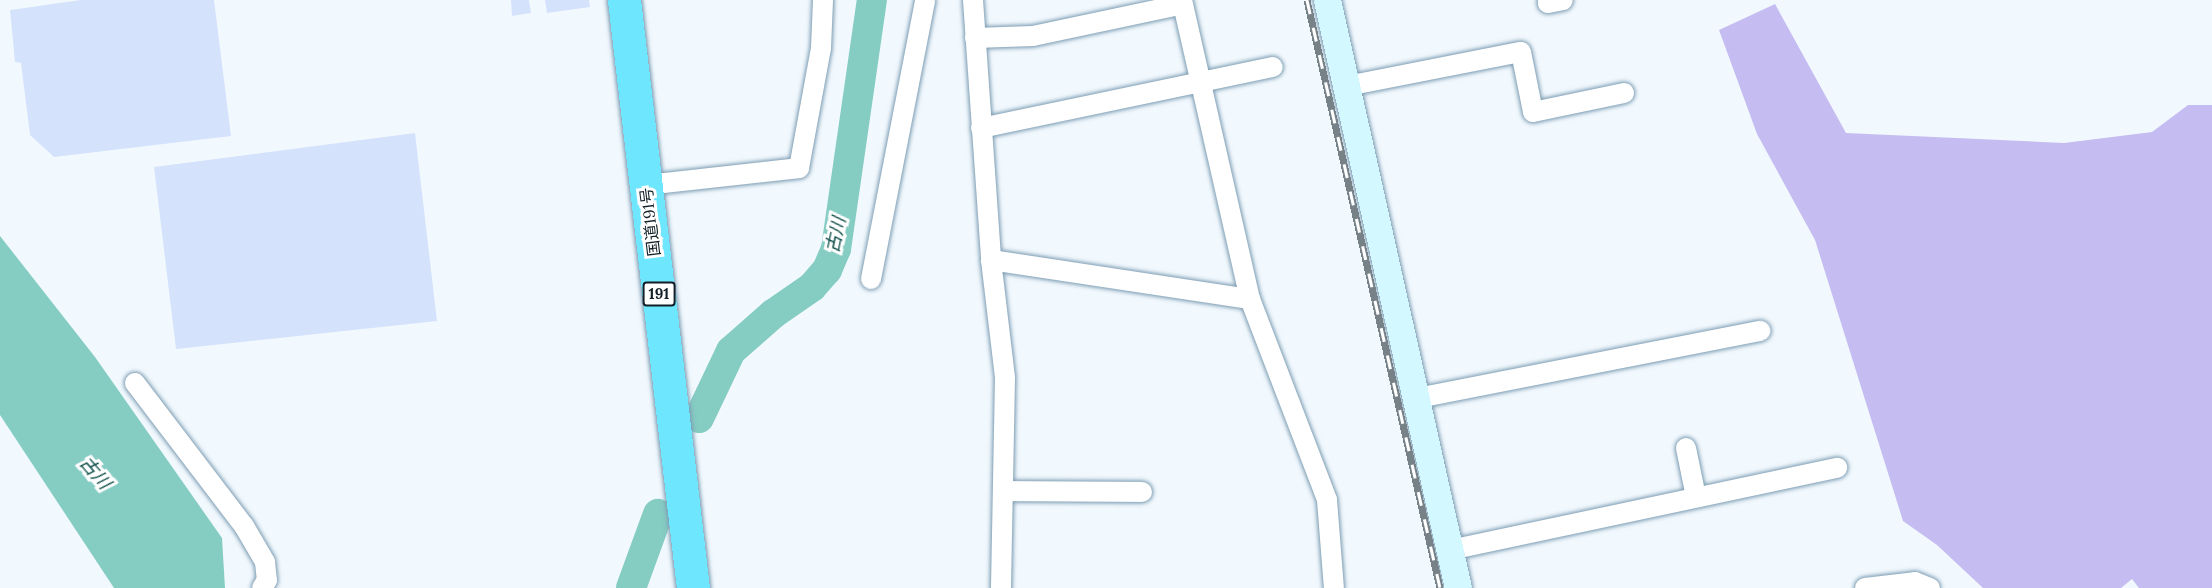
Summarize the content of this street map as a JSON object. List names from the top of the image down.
{
  "streets": {
    "highway": ["国道191号", "191"]
  },
  "water": ["古川"]
}
